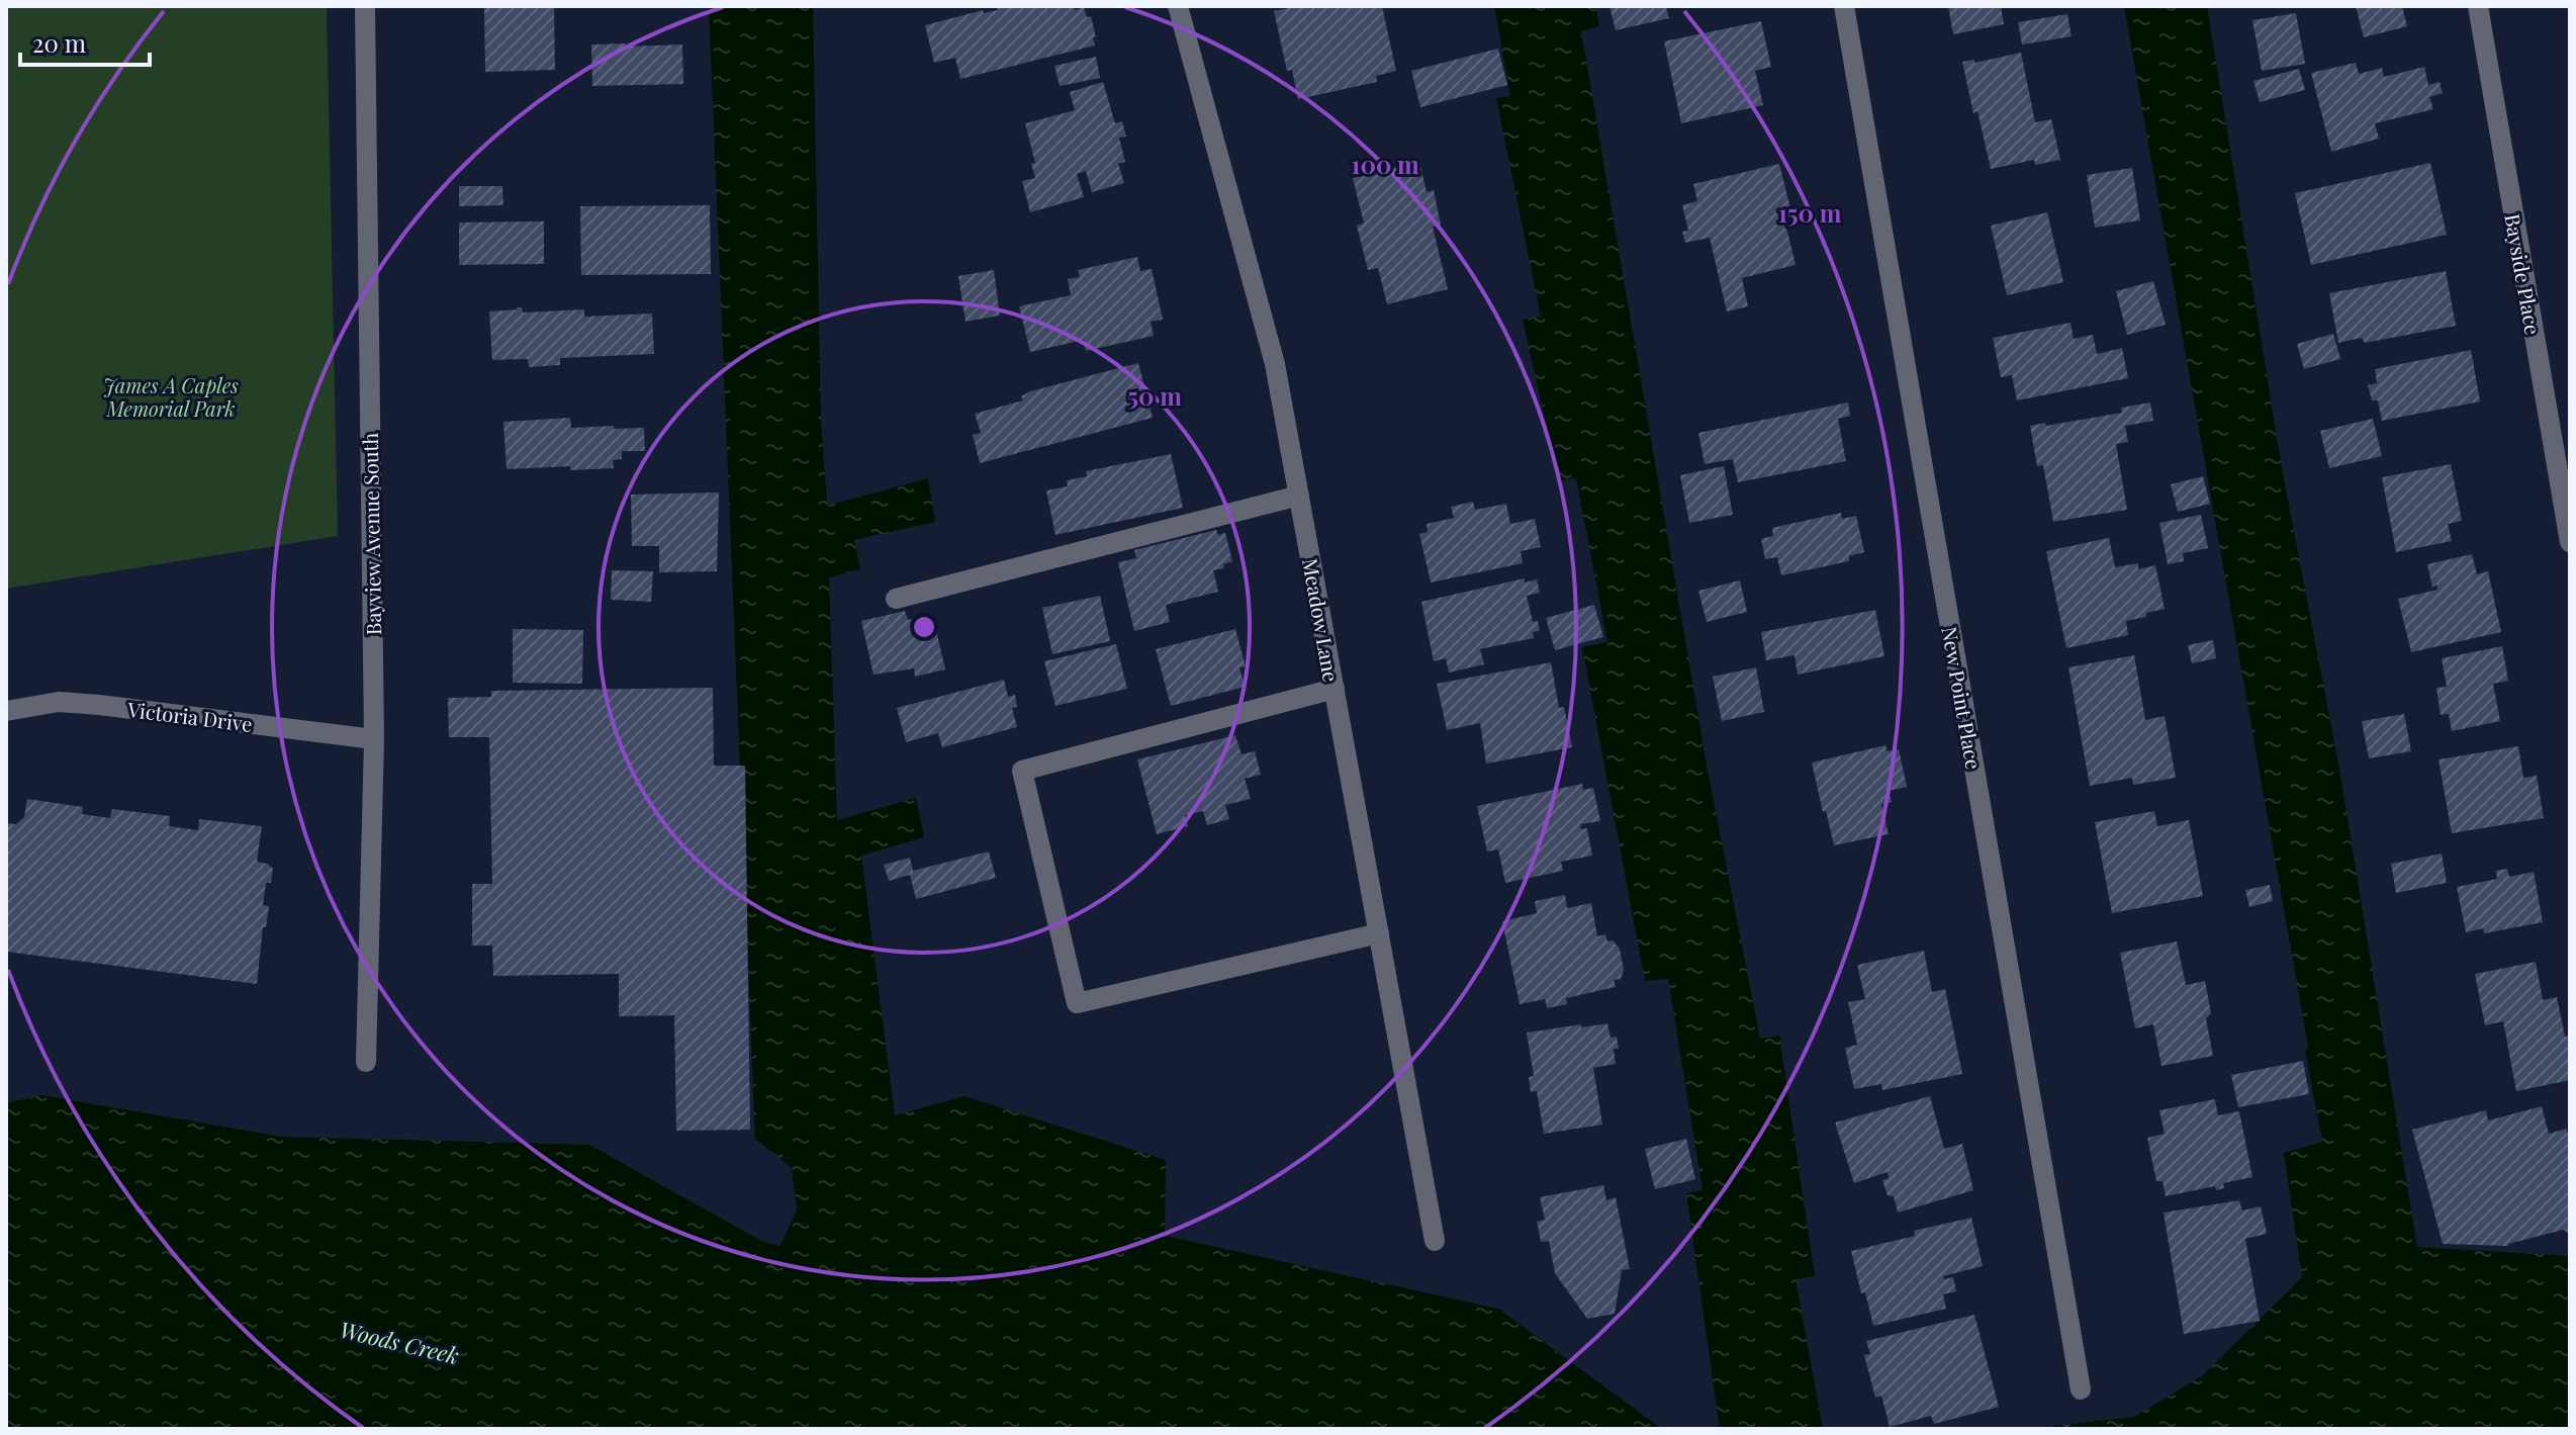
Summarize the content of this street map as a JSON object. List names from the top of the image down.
{
  "streets": {
    "street": [
      "Bayside Place",
      "Bayview Avenue South",
      "Meadow Lane",
      "New Point Place",
      "Victoria Drive"
    ]
  },
  "crossings": [
    ["Bayview Avenue South", "Victoria Drive"]
  ],
  "water": ["Woods Creek"],
  "parks": ["James A Caples Memorial Park"],
  "scale_bar": "20 m",
  "rings": ["100 m", "150 m", "50 m"]
}
